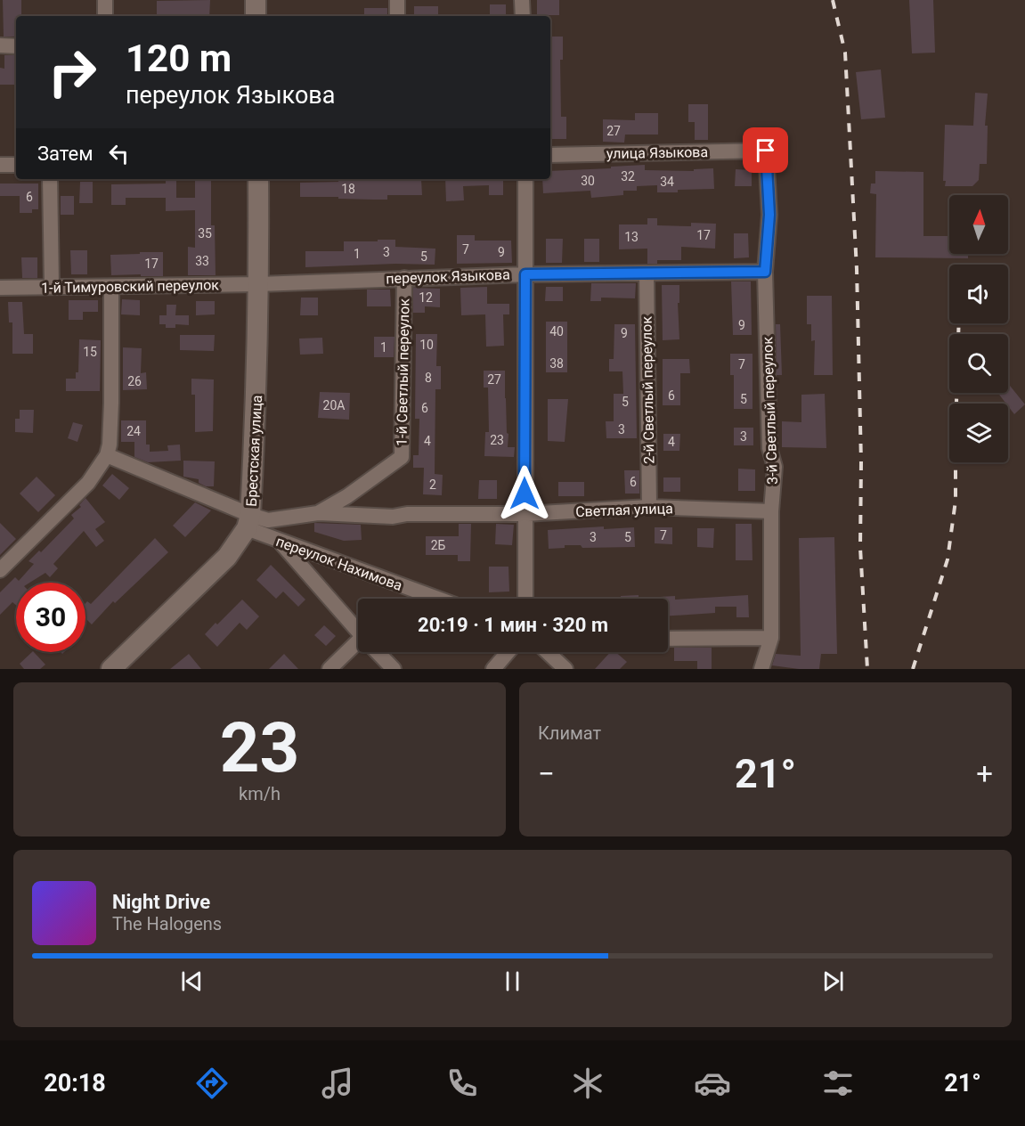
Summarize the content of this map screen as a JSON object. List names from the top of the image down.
{
  "streets": {
    "street": [
      "улица Языкова",
      "переулок Языкова",
      "1-й Тимуровский переулок",
      "1-й Светлый переулок",
      "2-й Светлый переулок",
      "3-й Светлый переулок",
      "Брестская улица",
      "Светлая улица",
      "переулок Нахимова"
    ]
  },
  "crossings": [
    ["улица Языкова", "3-й Светлый переулок"],
    ["переулок Языкова", "1-й Тимуровский переулок"],
    ["переулок Языкова", "1-й Светлый переулок"],
    ["переулок Языкова", "2-й Светлый переулок"],
    ["переулок Языкова", "3-й Светлый переулок"],
    ["переулок Языкова", "Брестская улица"],
    ["1-й Тимуровский переулок", "Брестская улица"],
    ["1-й Светлый переулок", "Брестская улица"],
    ["1-й Светлый переулок", "Светлая улица"],
    ["1-й Светлый переулок", "переулок Нахимова"],
    ["2-й Светлый переулок", "Светлая улица"],
    ["3-й Светлый переулок", "Светлая улица"],
    ["Брестская улица", "переулок Нахимова"]
  ],
  "house_numbers": [
    "27",
    "32",
    "30",
    "34",
    "18",
    "6",
    "35",
    "17",
    "13",
    "7",
    "3",
    "9",
    "1",
    "5",
    "33",
    "17",
    "12",
    "9",
    "40",
    "9",
    "10",
    "1",
    "15",
    "38",
    "7",
    "8",
    "27",
    "26",
    "6",
    "5",
    "5",
    "20А",
    "6",
    "3",
    "24",
    "3",
    "23",
    "4",
    "4",
    "6",
    "2",
    "7",
    "3",
    "5",
    "2Б"
  ],
  "north": "top",
  "page": {
    "turn": ["120 m", "переулок Языкова"],
    "then": "Затем",
    "limit": "30",
    "trip": "20:19 · 1 мин · 320 m",
    "tile": [
      ["23", "km/h"],
      "Климат"
    ],
    "heat": ["−", "21°", "+"],
    "song": ["Night Drive", "The Halogens"],
    "tabs": ["20:18", "21°"]
  }
}
